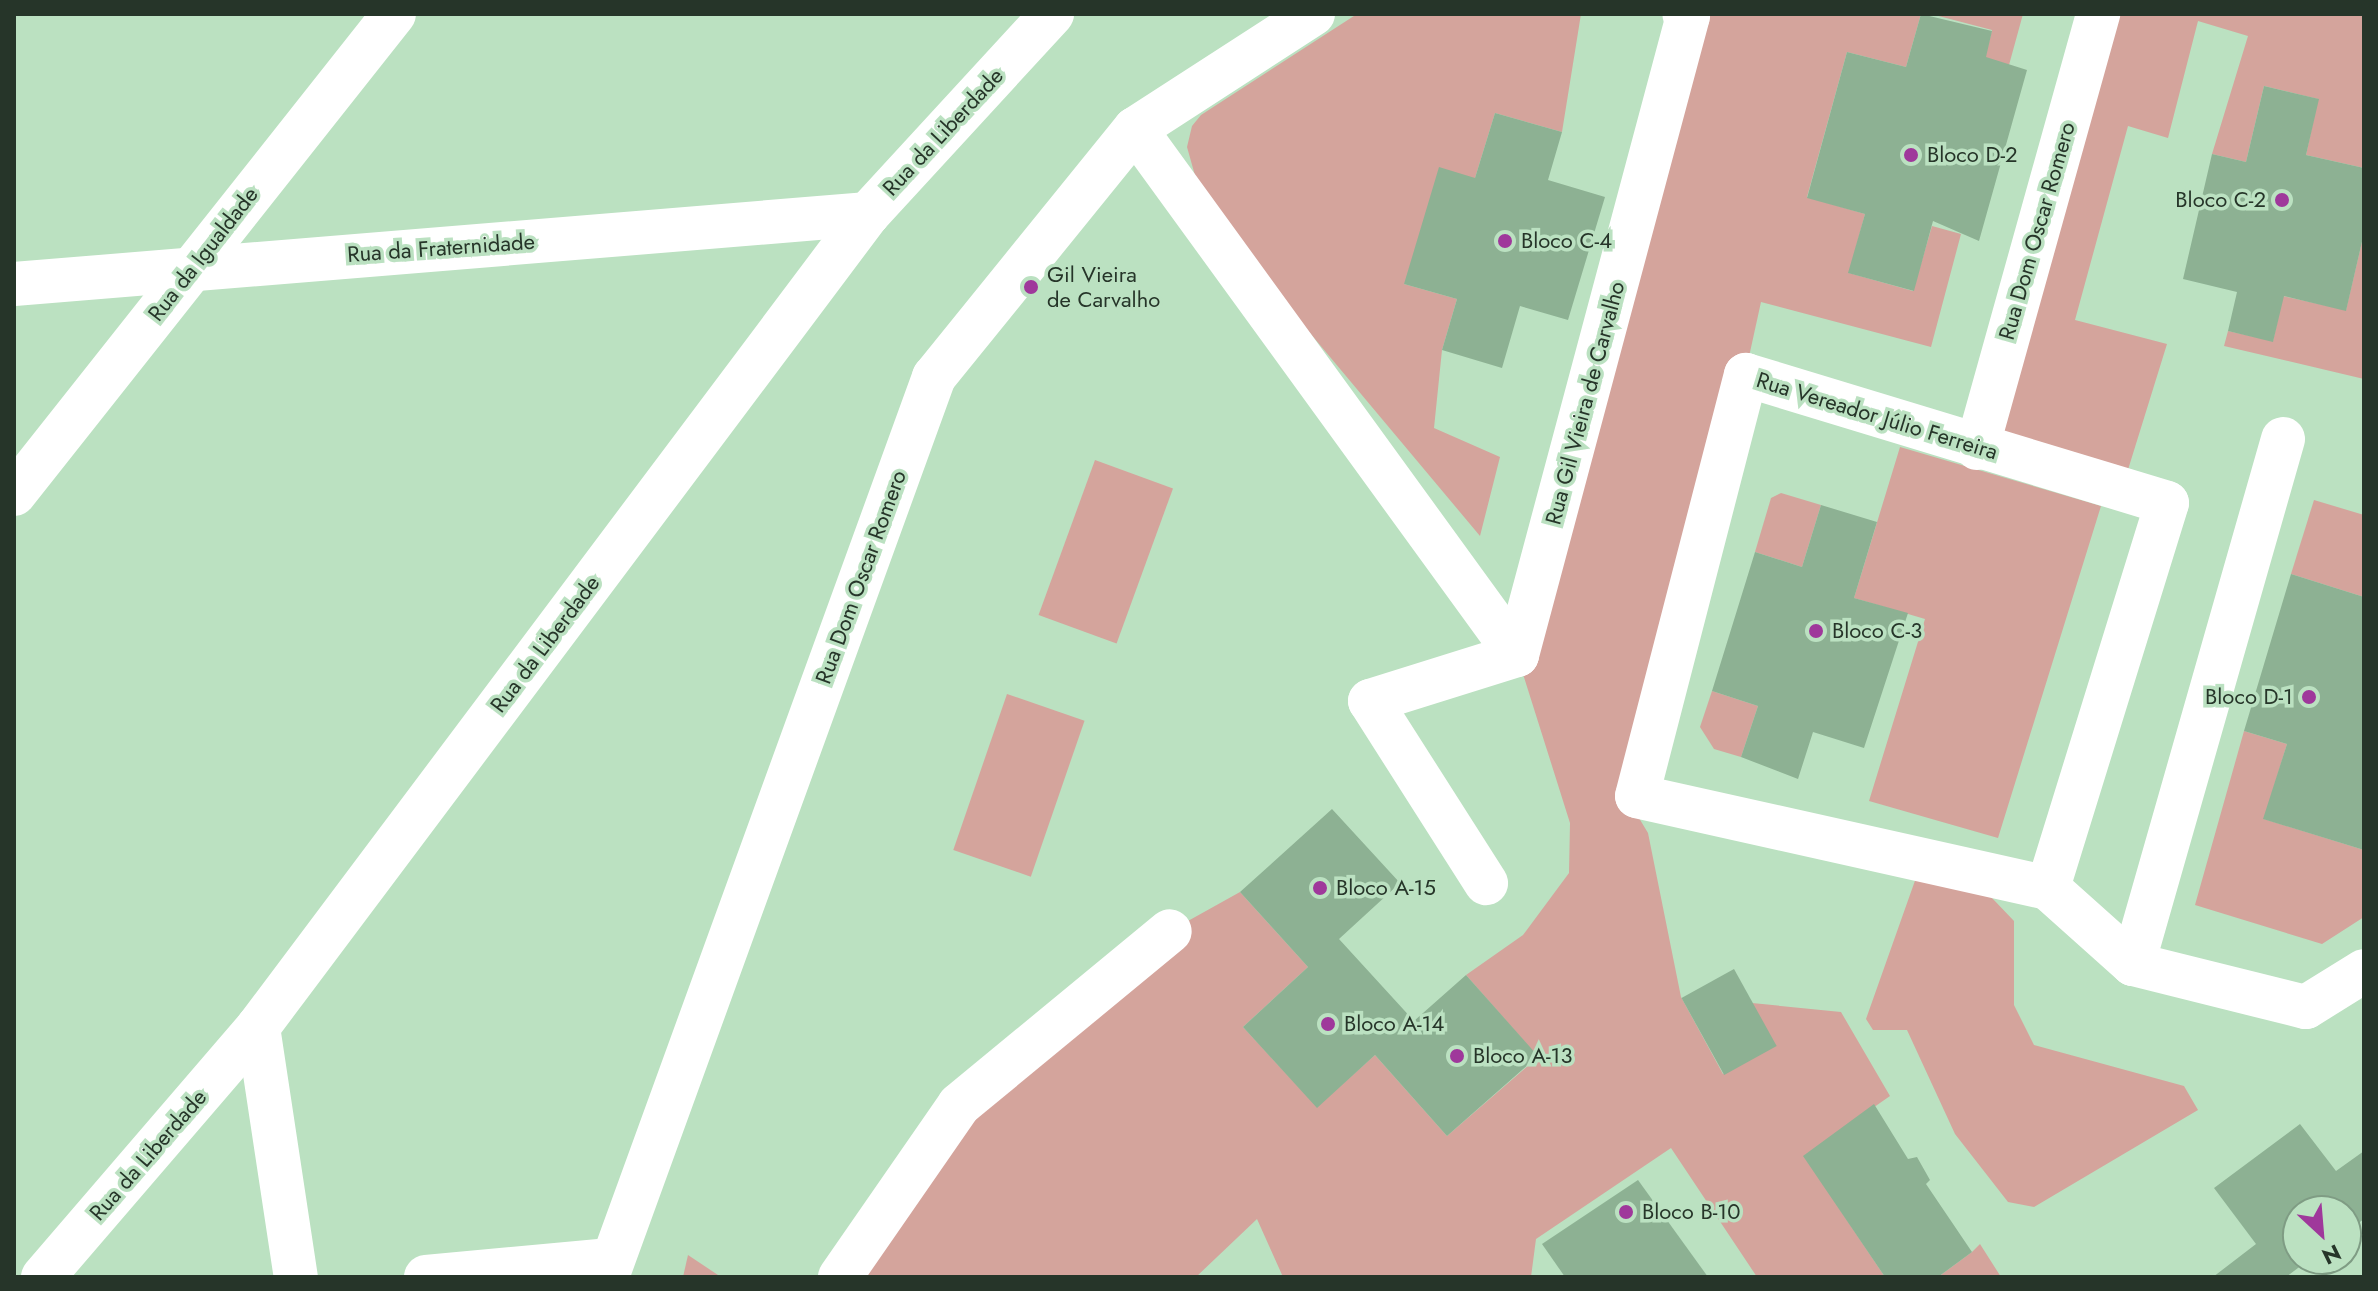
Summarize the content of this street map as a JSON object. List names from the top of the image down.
{
  "streets": {
    "street": [
      "Rua da Liberdade",
      "Rua Dom Oscar Romero",
      "Rua da Fraternidade",
      "Rua da Igualdade",
      "Rua Gil Vieira de Carvalho",
      "Rua Vereador Júlio Ferreira"
    ]
  },
  "crossings": [
    ["Rua da Liberdade", "Rua da Fraternidade"],
    ["Rua Dom Oscar Romero", "Rua Vereador Júlio Ferreira"],
    ["Rua da Fraternidade", "Rua da Igualdade"]
  ],
  "places": [
    "Bloco D-2",
    "Bloco C-2",
    "Bloco C-4",
    "Gil Vieira de Carvalho",
    "Bloco C-3",
    "Bloco D-1",
    "Bloco A-15",
    "Bloco A-14",
    "Bloco A-13",
    "Bloco B-10"
  ],
  "north": "bottom right"
}
